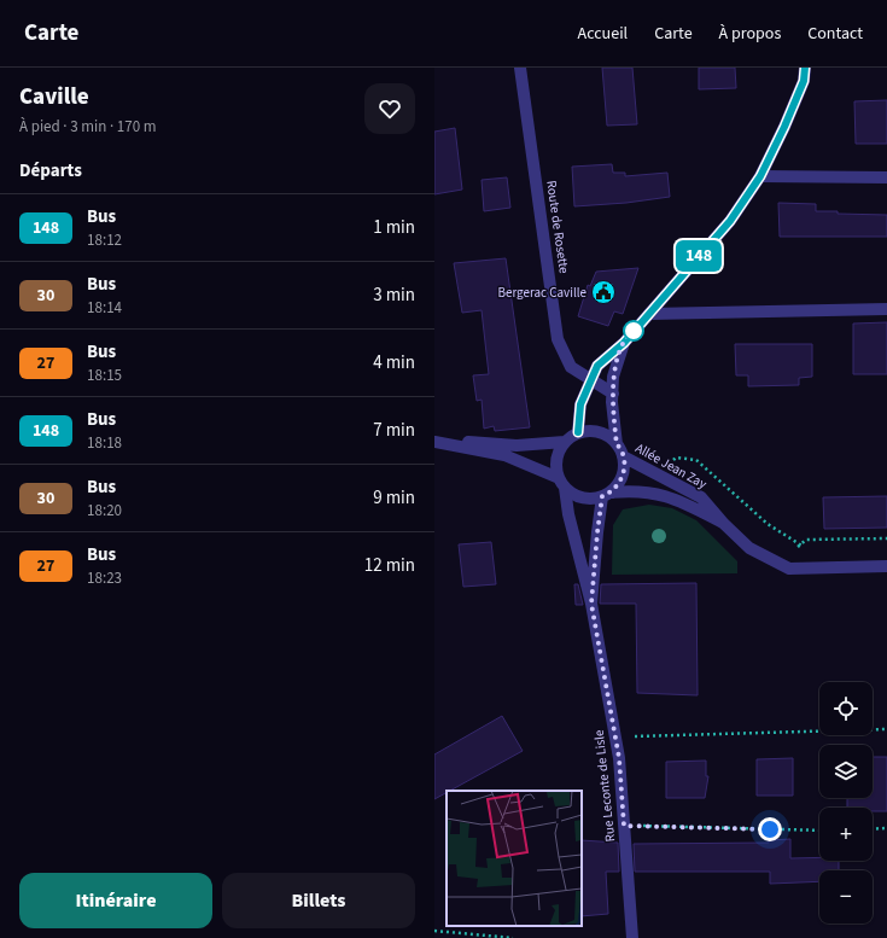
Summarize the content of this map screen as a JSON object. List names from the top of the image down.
{
  "streets": {
    "street": ["Route de Rosette", "Allée Jean Zay", "Rue Leconte de Lisle"]
  },
  "crossings": [
    ["Allée Jean Zay", "Rue Leconte de Lisle"]
  ],
  "places": {
    "public building": ["Bergerac Caville"]
  },
  "lines": ["bus line 148"],
  "page": {
    "header": "Carte",
    "nav": [
      "Accueil",
      "Carte",
      "À propos",
      "Contact"
    ],
    "heading": [
      ["Caville", "À pied · 3 min · 170 m"],
      "Départs"
    ],
    "on_map": "148",
    "list": [
      {
        "mark": "148",
        "name": "Bus",
        "note": "18:12",
        "value": "1 min"
      },
      {
        "mark": "30",
        "name": "Bus",
        "note": "18:14",
        "value": "3 min"
      },
      {
        "mark": "27",
        "name": "Bus",
        "note": "18:15",
        "value": "4 min"
      },
      {
        "mark": "148",
        "name": "Bus",
        "note": "18:18",
        "value": "7 min"
      },
      {
        "mark": "30",
        "name": "Bus",
        "note": "18:20",
        "value": "9 min"
      },
      {
        "mark": "27",
        "name": "Bus",
        "note": "18:23",
        "value": "12 min"
      }
    ],
    "map_buttons": ["+", "−"],
    "buttons": ["Itinéraire", "Billets"]
  }
}
